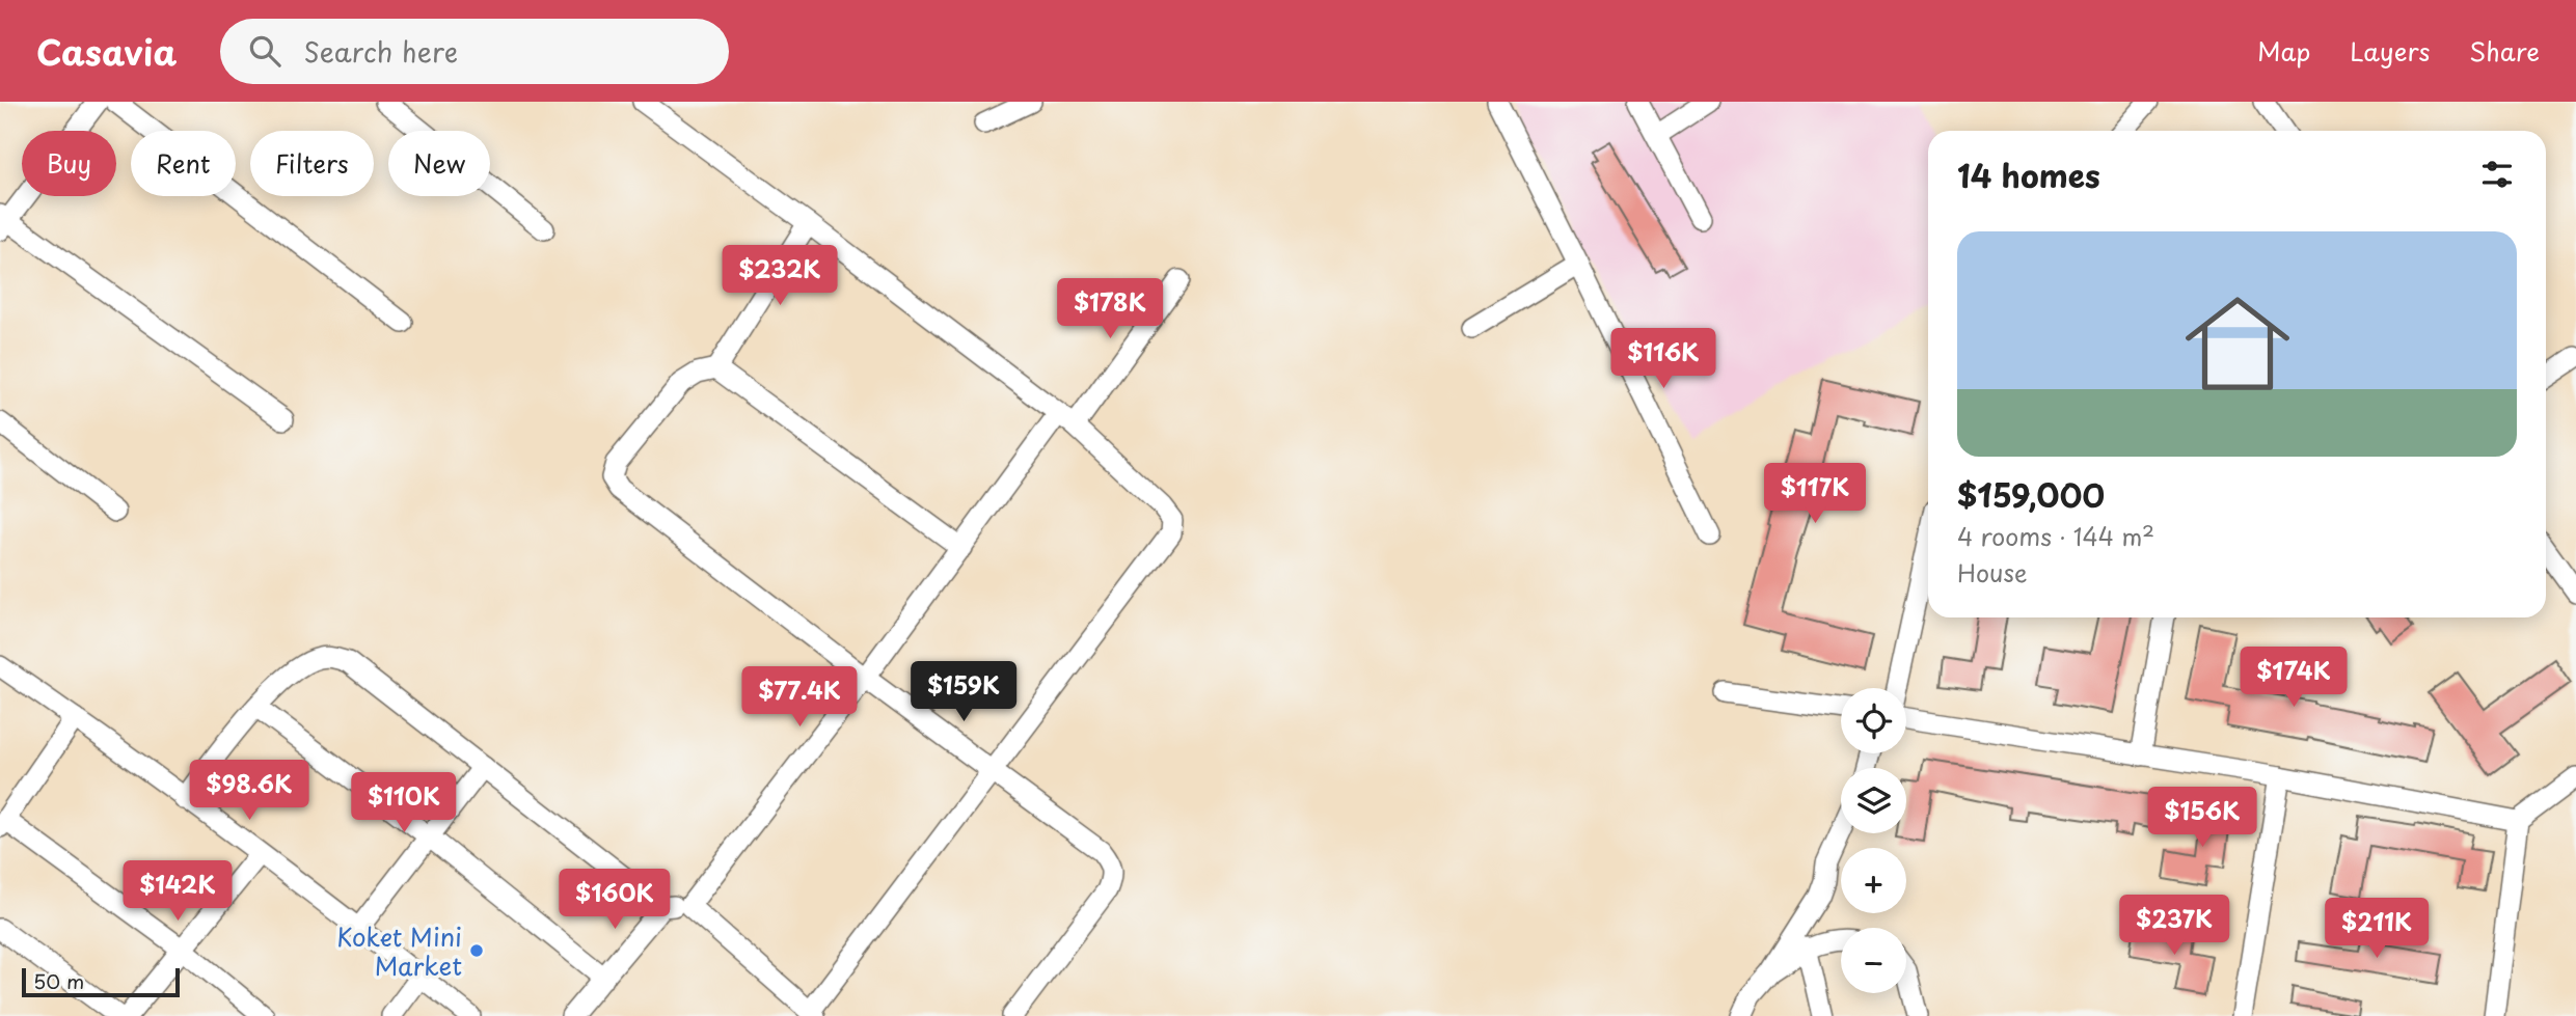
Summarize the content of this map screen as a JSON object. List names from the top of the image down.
{
  "places": ["Koket Mini Market"],
  "scale_bar": "50 m",
  "page": {
    "header": "Casavia",
    "search": "Search here",
    "nav": ["Map", "Layers", "Share"],
    "chip": [
      "Buy",
      "Rent",
      "Filters",
      "New"
    ],
    "heading": "14 homes",
    "list": [
      {
        "name": "$159,000",
        "note": "4 rooms · 144 m² · House"
      }
    ],
    "price": [
      "$232K",
      "$178K",
      "$116K",
      "$117K",
      "$174K",
      "$159K",
      "$77.4K",
      "$98.6K",
      "$110K",
      "$156K",
      "$142K",
      "$160K",
      "$237K",
      "$211K"
    ],
    "map_buttons": ["+", "−"],
    "scale": "50 m"
  }
}
